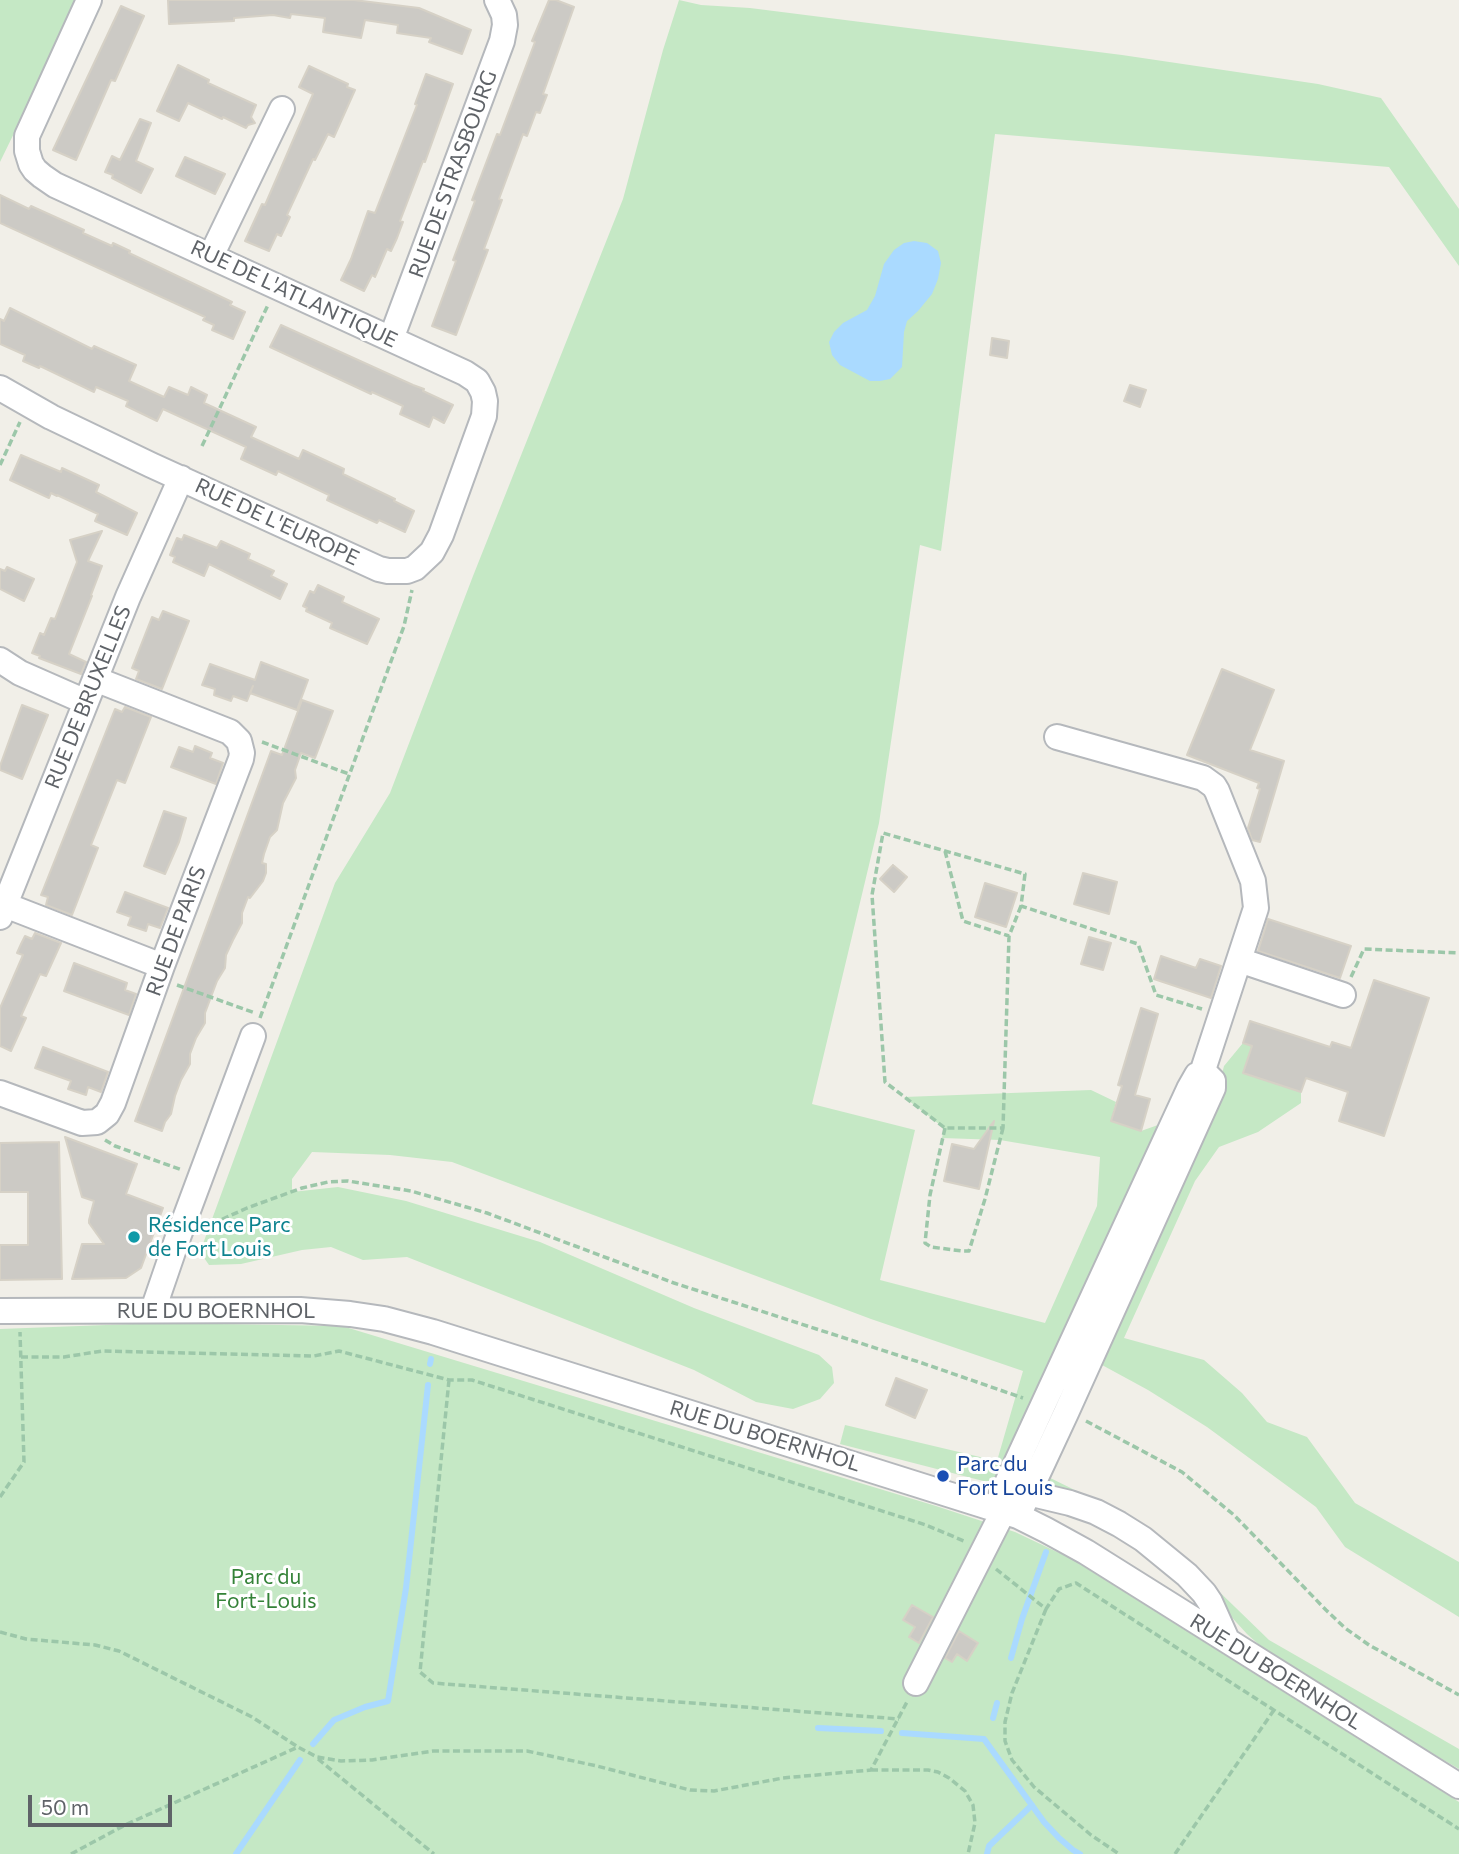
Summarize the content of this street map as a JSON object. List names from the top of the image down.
{
  "streets": {
    "street": [
      "RUE DE STRASBOURG",
      "RUE DE L'ATLANTIQUE",
      "RUE DE L'EUROPE",
      "RUE DE BRUXELLES",
      "RUE DE PARIS",
      "RUE DU BOERNHOL"
    ]
  },
  "crossings": [
    ["RUE DE STRASBOURG", "RUE DE L'ATLANTIQUE"],
    ["RUE DE L'ATLANTIQUE", "RUE DE L'EUROPE"],
    ["RUE DE L'EUROPE", "RUE DE BRUXELLES"]
  ],
  "parks": ["Parc du Fort-Louis"],
  "places": ["Résidence Parc de Fort Louis", "Parc du Fort Louis"],
  "scale_bar": "50 m"
}
